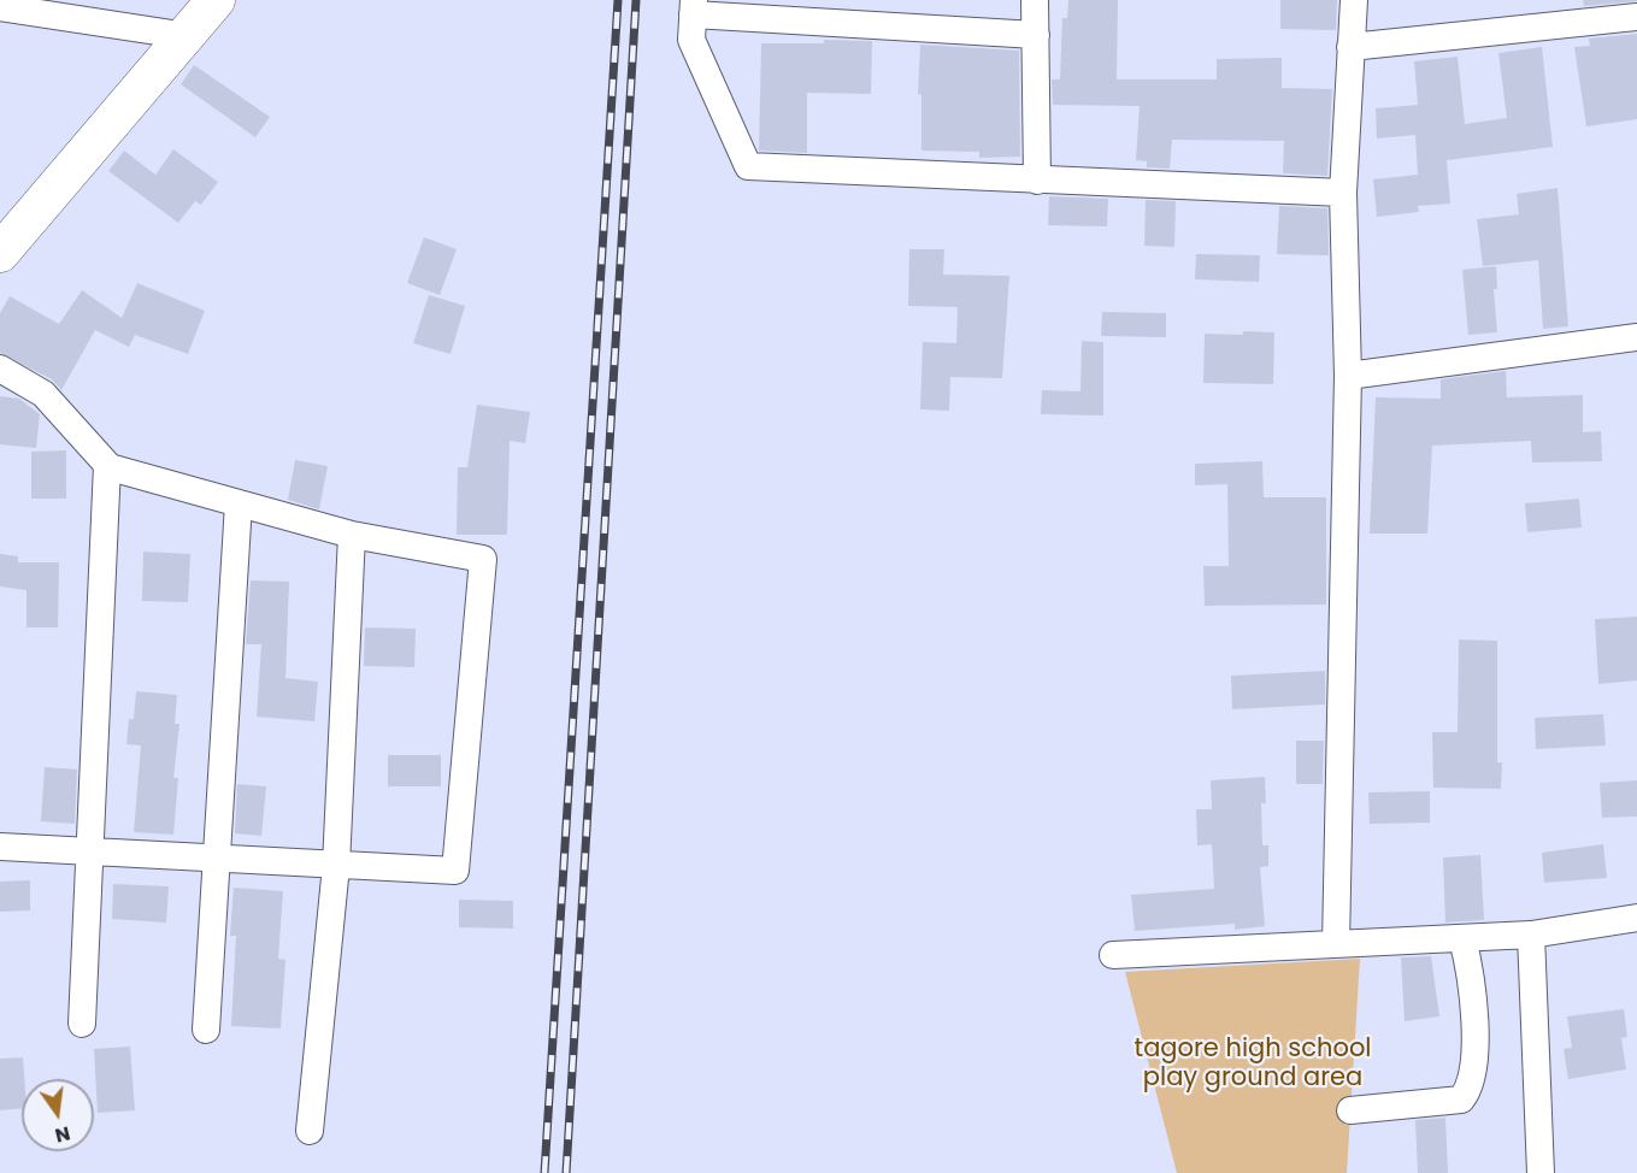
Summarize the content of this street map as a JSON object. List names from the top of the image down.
{
  "parks": ["tagore high school play ground area"],
  "north": "bottom"
}
